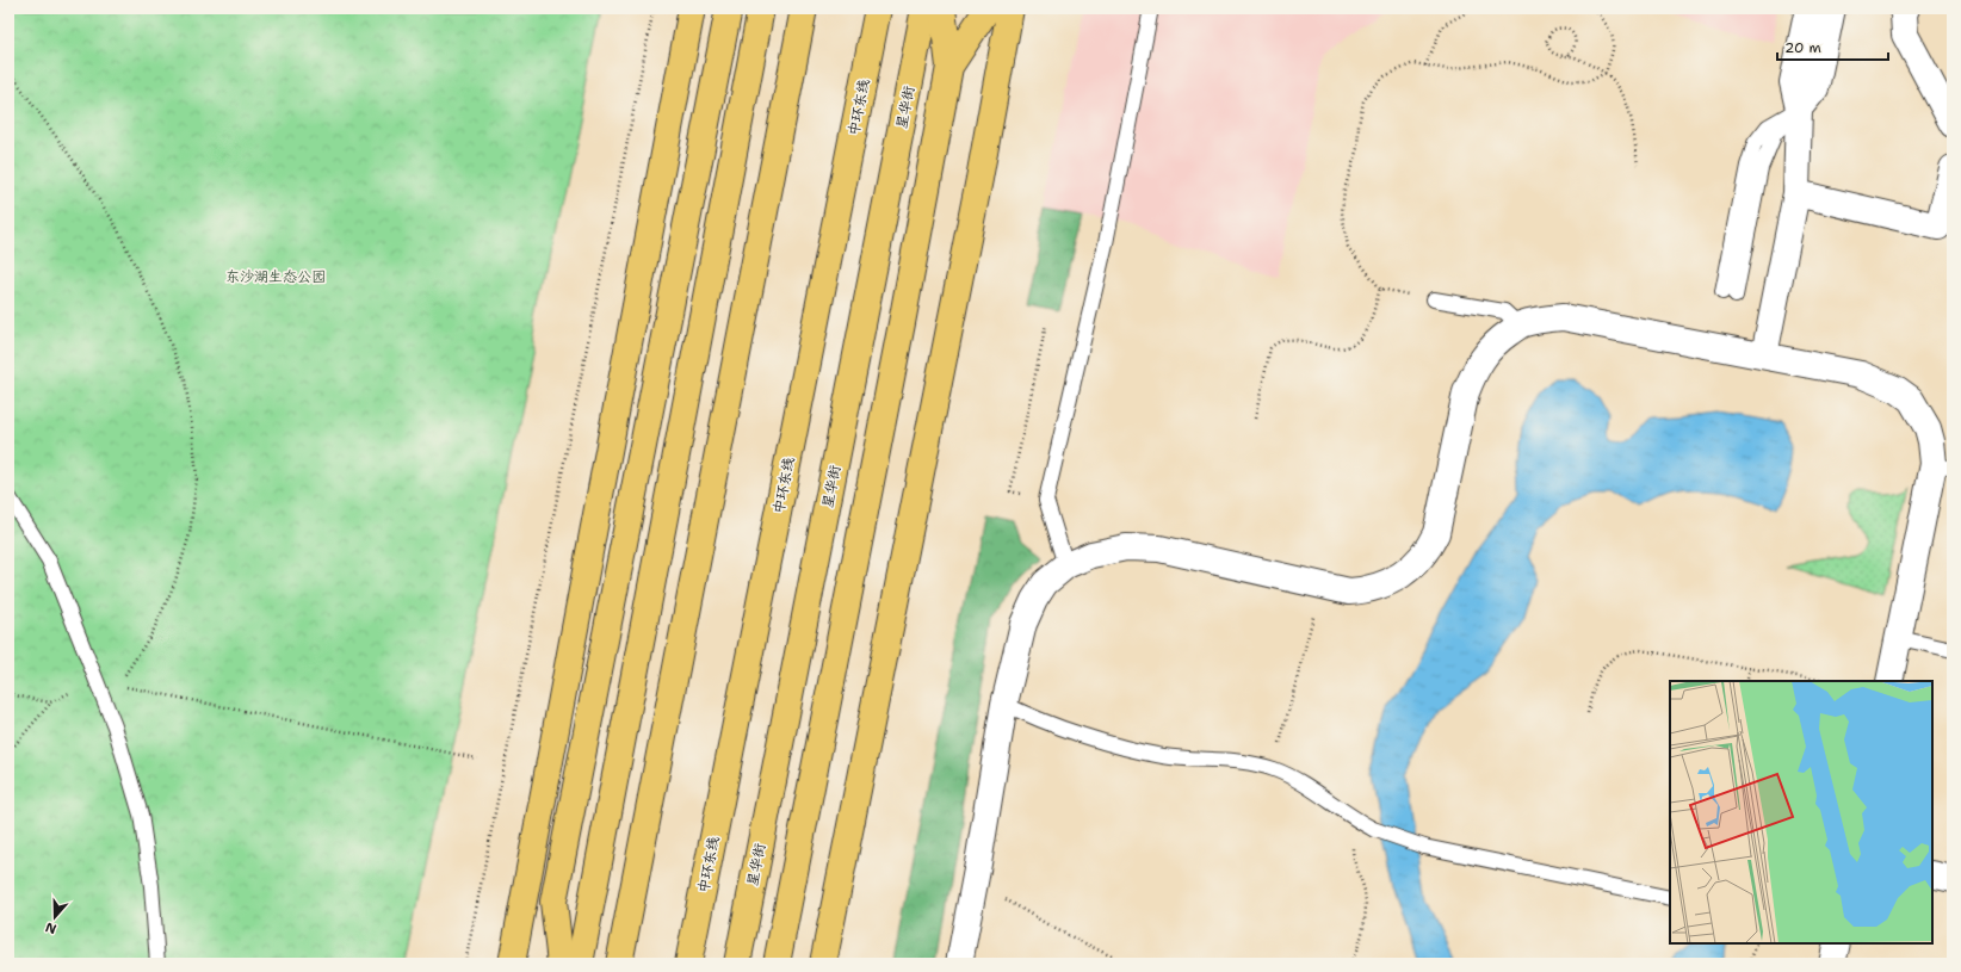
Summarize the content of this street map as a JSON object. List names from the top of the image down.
{
  "streets": {
    "main road": ["中环东线", "星华街"]
  },
  "parks": ["东沙湖生态公园"],
  "scale_bar": "20 m",
  "north": "bottom"
}
